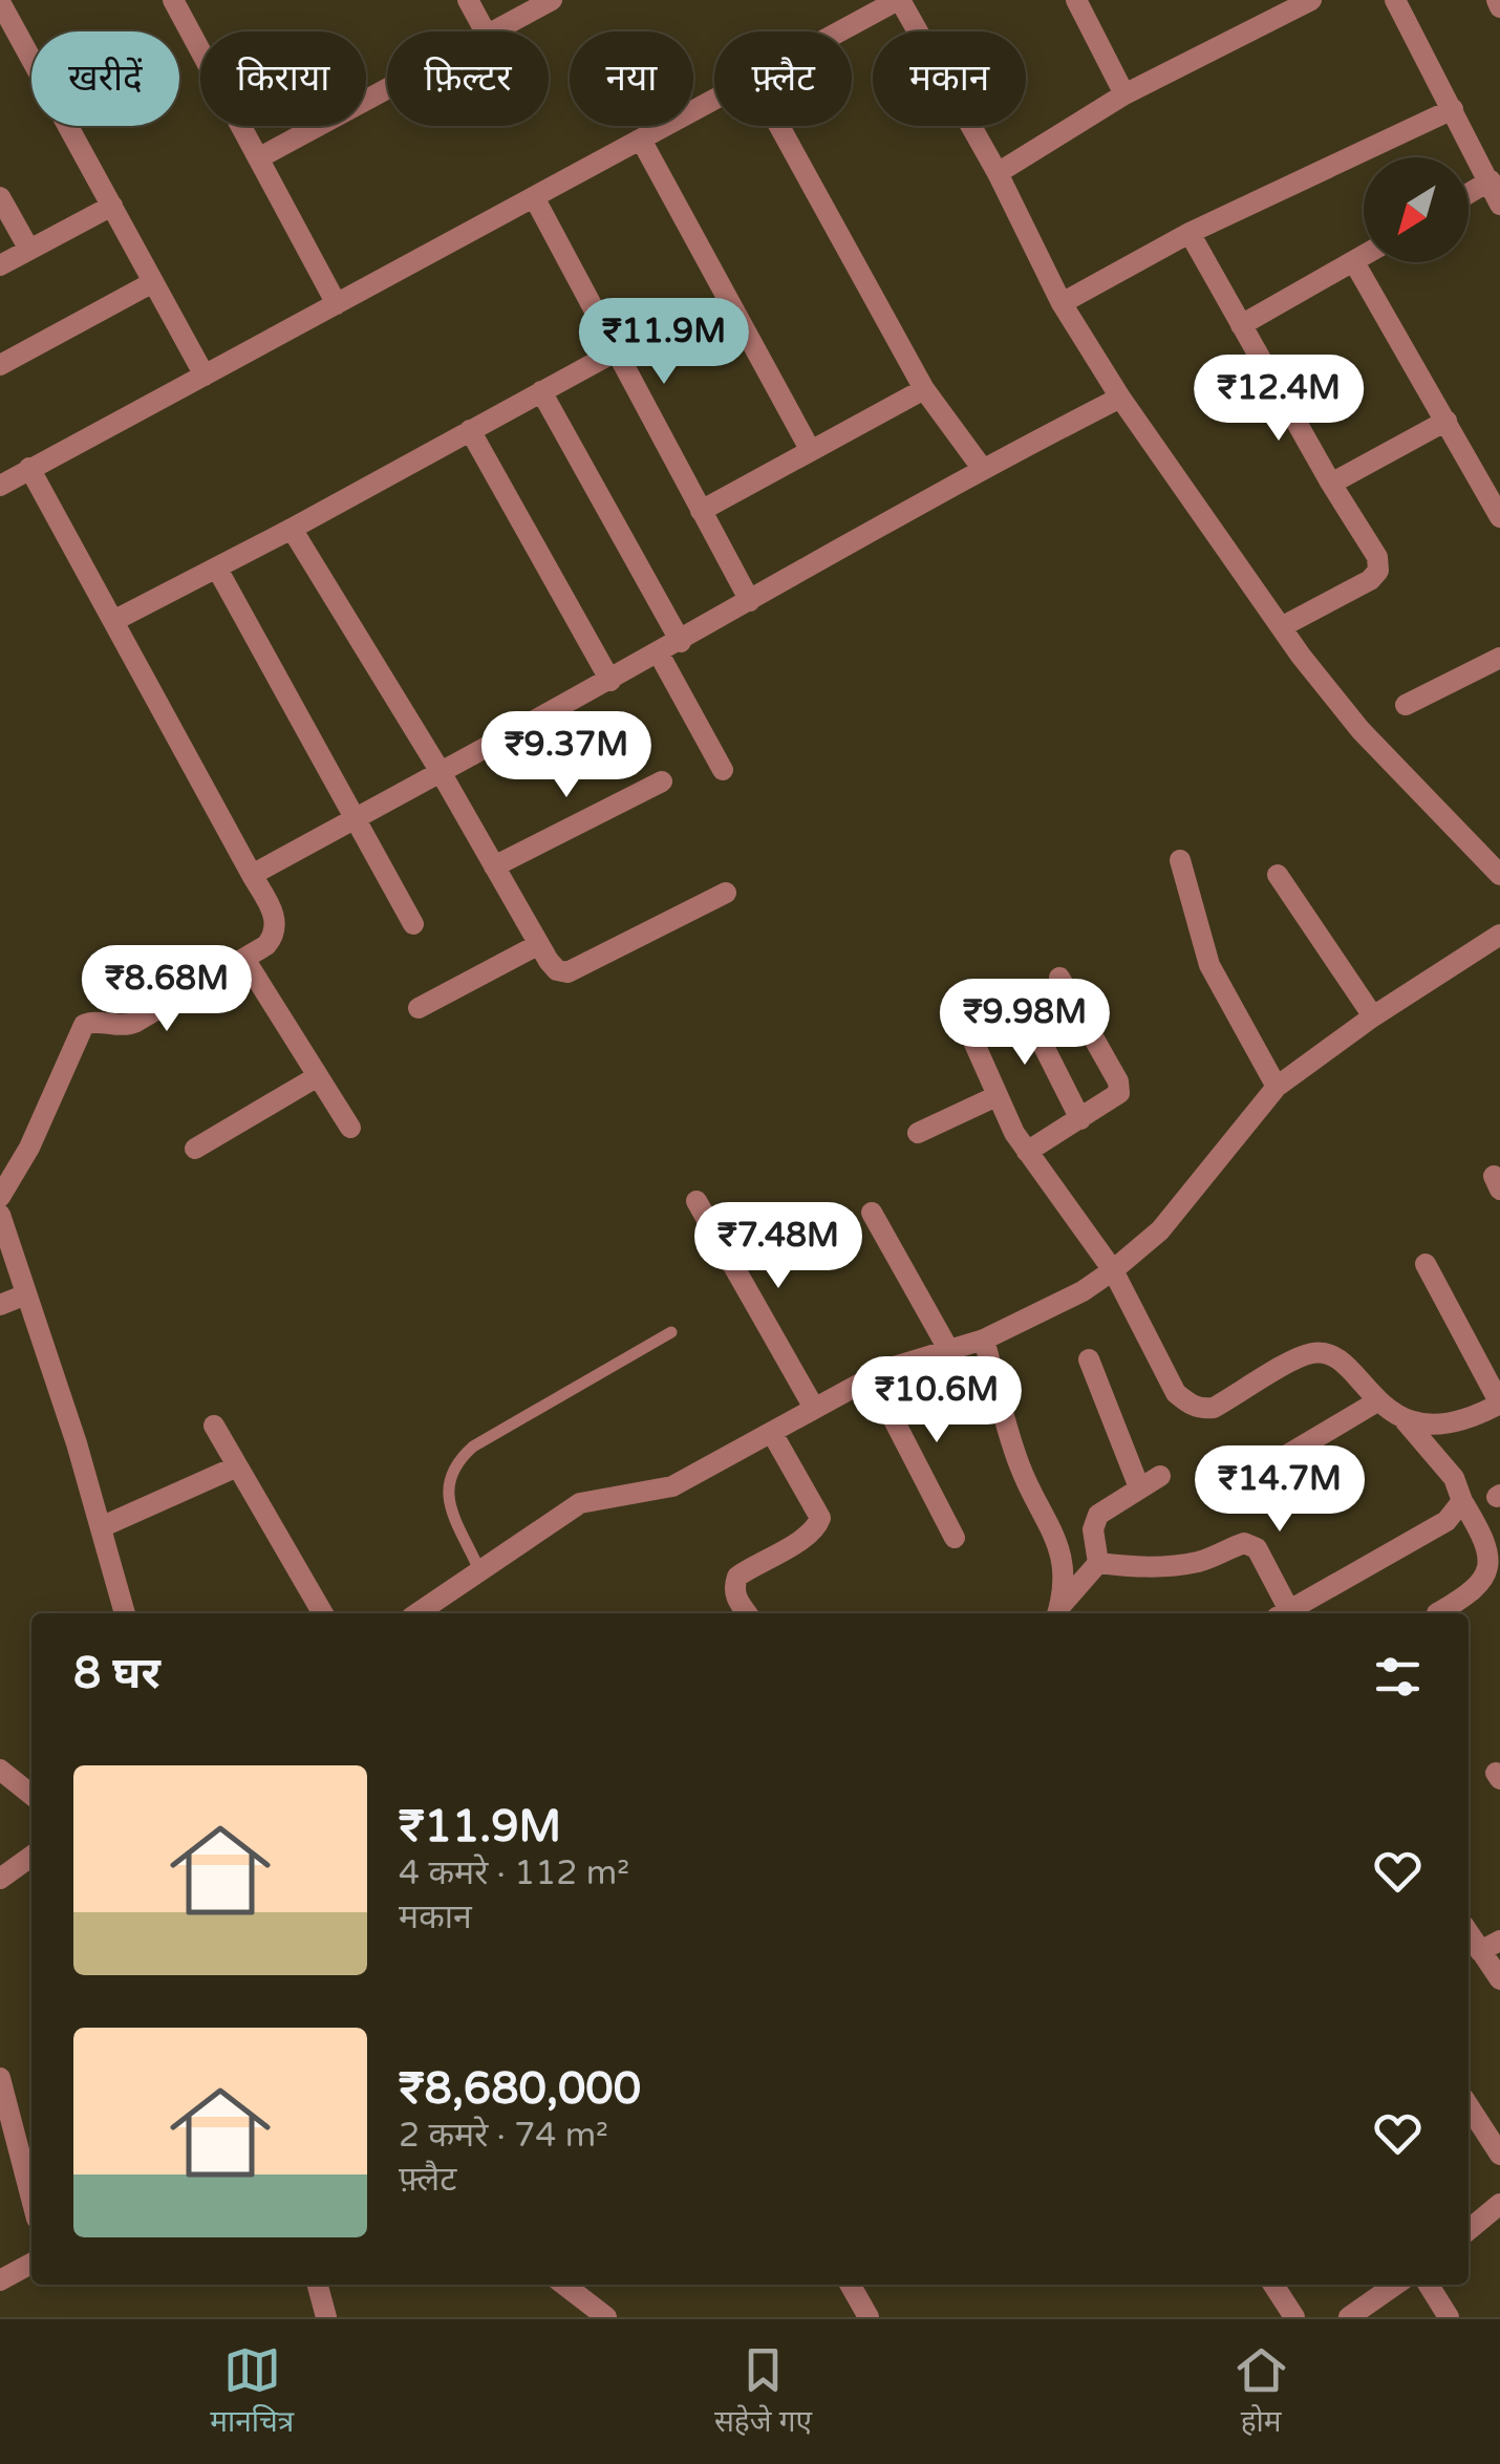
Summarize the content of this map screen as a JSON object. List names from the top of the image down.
{
  "north": "bottom left",
  "page": {
    "chip": [
      "खरीदें",
      "किराया",
      "फ़िल्टर",
      "नया",
      "फ़्लैट",
      "मकान"
    ],
    "price": [
      "₹11.9M",
      "₹12.4M",
      "₹9.37M",
      "₹8.68M",
      "₹9.98M",
      "₹7.48M",
      "₹10.6M",
      "₹14.7M"
    ],
    "heading": "8 घर",
    "list": [
      {
        "name": "₹11.9M",
        "note": "4 कमरे · 112 m² · मकान"
      },
      {
        "name": "₹8,680,000",
        "note": "2 कमरे · 74 m² · फ़्लैट"
      }
    ],
    "tabs": ["मानचित्र", "सहेजे गए", "होम"]
  }
}
